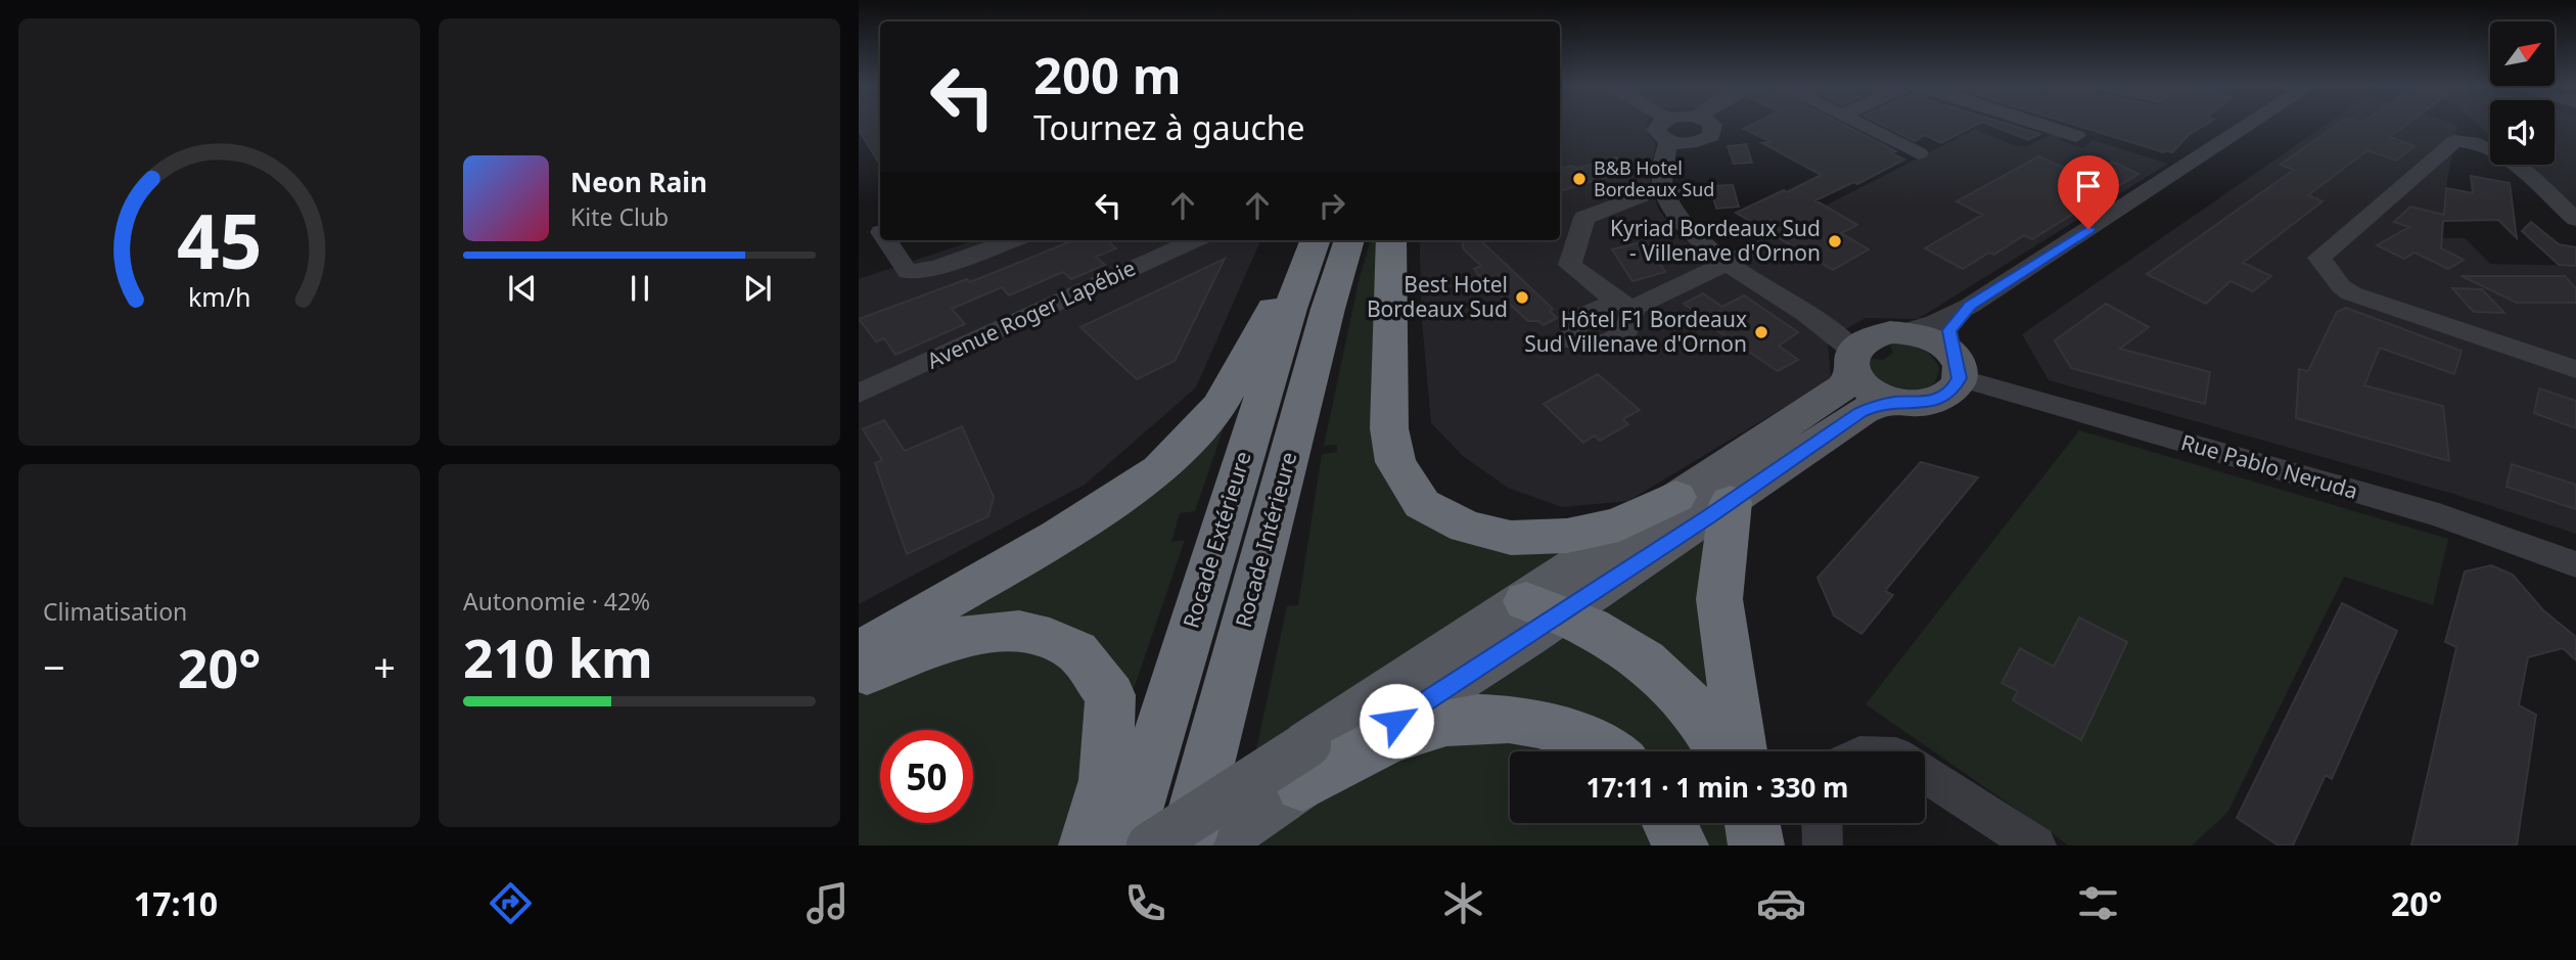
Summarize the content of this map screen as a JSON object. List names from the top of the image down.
{
  "streets": {
    "highway": ["Rocade Extérieure", "Rocade Intérieure"],
    "street": ["Avenue Roger Lapébie", "Rue Pablo Neruda"]
  },
  "places": [
    "B&B Hotel Bordeaux Sud",
    "Kyriad Bordeaux Sud - Villenave d'Ornon",
    "Best Hotel Bordeaux Sud",
    "Hôtel F1 Bordeaux Sud Villenave d'Ornon"
  ],
  "north": "top right",
  "page": {
    "turn": ["200 m", "Tournez à gauche"],
    "song": ["Neon Rain", "Kite Club"],
    "tile": [
      "Climatisation",
      ["Autonomie · 42%", "210 km"]
    ],
    "heat": ["−", "20°", "+"],
    "limit": "50",
    "trip": "17:11 · 1 min · 330 m",
    "tabs": ["17:10", "20°"],
    "gauge": ["45", "km/h"]
  }
}
